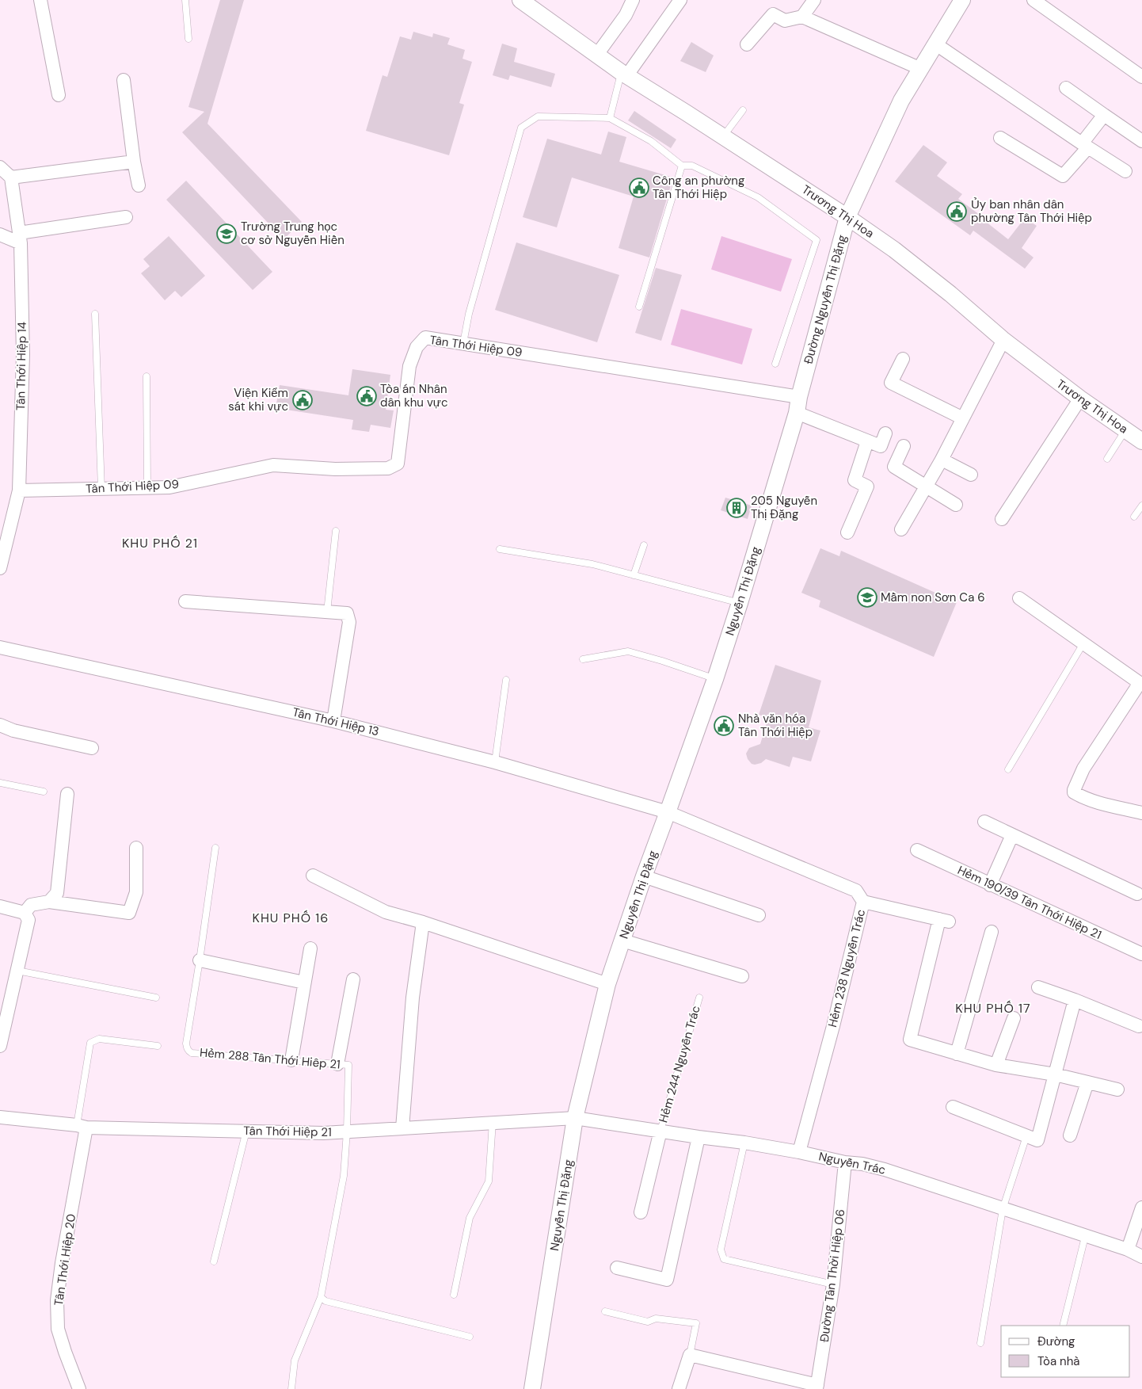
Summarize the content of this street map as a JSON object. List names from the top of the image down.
{
  "streets": {
    "street": [
      "Trương Thị Hoa",
      "Đường Nguyễn Thị Đặng",
      "Tân Thới Hiệp 09",
      "Tân Thới Hiệp 14",
      "Nguyễn Thị Đặng",
      "Tân Thới Hiệp 13",
      "Hẻm 190/39 Tân Thới Hiệp 21",
      "Hẻm 238 Nguyễn Trác",
      "Tân Thới Hiệp 21",
      "Nguyễn Trác",
      "Tân Thới Hiệp 20",
      "Đường Tân Thời Hiệp 06"
    ],
    "lane": ["Hẻm 288 Tân Thới Hiêp 21", "Hẻm 244 Nguyễn Trác"]
  },
  "crossings": [
    ["Trương Thị Hoa", "Đường Nguyễn Thị Đặng"],
    ["Đường Nguyễn Thị Đặng", "Tân Thới Hiệp 09"],
    ["Đường Nguyễn Thị Đặng", "Nguyễn Thị Đặng"],
    ["Tân Thới Hiệp 09", "Tân Thới Hiệp 14"],
    ["Nguyễn Thị Đặng", "Tân Thới Hiệp 13"],
    ["Nguyễn Thị Đặng", "Hẻm 238 Nguyễn Trác"],
    ["Nguyễn Thị Đặng", "Tân Thới Hiệp 21"],
    ["Nguyễn Thị Đặng", "Nguyễn Trác"],
    ["Tân Thới Hiệp 13", "Hẻm 238 Nguyễn Trác"],
    ["Hẻm 238 Nguyễn Trác", "Nguyễn Trác"],
    ["Hẻm 288 Tân Thới Hiêp 21", "Tân Thới Hiệp 21"],
    ["Hẻm 244 Nguyễn Trác", "Nguyễn Trác"],
    ["Tân Thới Hiệp 21", "Nguyễn Trác"],
    ["Tân Thới Hiệp 21", "Tân Thới Hiệp 20"],
    ["Nguyễn Trác", "Đường Tân Thời Hiệp 06"]
  ],
  "districts": ["KHU PHỐ 21", "KHU PHỐ 16", "KHU PHỐ 17"],
  "places": {
    "public building": [
      "Công an phường Tân Thới Hiệp",
      "Ủy ban nhân dân phường Tân Thới Hiệp",
      "Tòa án Nhân dân khu vực",
      "Viện Kiểm sát khi vực",
      "Nhà văn hóa Tân Thới Hiệp"
    ],
    "school or university": ["Trường Trung học cơ sở Nguyễn Hiền", "Mầm non Sơn Ca 6"],
    "building": ["205 Nguyễn Thị Đặng"]
  },
  "legend": ["Đường", "Tòa nhà"]
}
